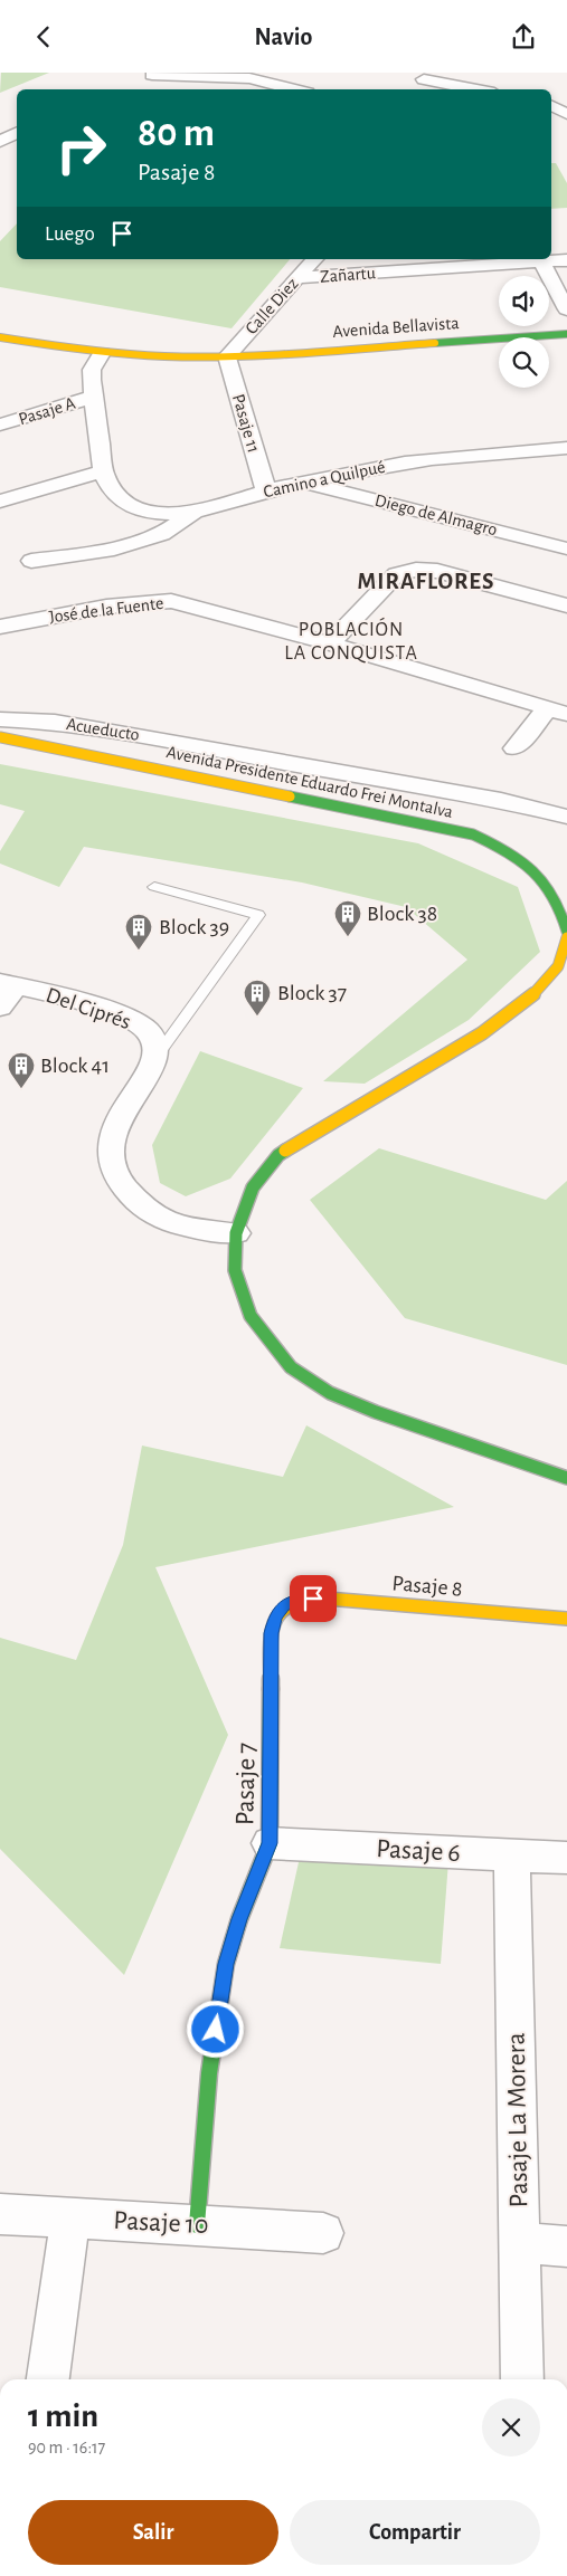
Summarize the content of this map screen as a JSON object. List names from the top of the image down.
{
  "streets": {
    "street": [
      "Zañartu",
      "Calle Diez",
      "Avenida Bellavista",
      "Pasaje A",
      "Pasaje 11",
      "Camino a Quilpué",
      "Diego de Almagro",
      "José de la Fuente",
      "Acueducto",
      "Avenida Presidente Eduardo Frei Montalva",
      "Del Ciprés",
      "Pasaje 8",
      "Pasaje 7",
      "Pasaje 6",
      "Pasaje La Morera",
      "Pasaje 10"
    ]
  },
  "crossings": [
    ["Zañartu", "Calle Diez"],
    ["Calle Diez", "Avenida Bellavista"],
    ["Calle Diez", "Pasaje 11"],
    ["Avenida Bellavista", "Pasaje 11"],
    ["Pasaje A", "Camino a Quilpué"],
    ["Pasaje 11", "Camino a Quilpué"],
    ["Camino a Quilpué", "Diego de Almagro"],
    ["Pasaje 8", "Pasaje 7"],
    ["Pasaje 7", "Pasaje 6"],
    ["Pasaje 7", "Pasaje 10"],
    ["Pasaje 6", "Pasaje La Morera"]
  ],
  "districts": ["MIRAFLORES", "POBLACIÓN LA CONQUISTA"],
  "places": {
    "building": [
      "Block 38",
      "Block 39",
      "Block 37",
      "Block 41"
    ]
  },
  "page": {
    "header": "Navio",
    "turn": ["80 m", "Pasaje 8"],
    "then": "Luego",
    "heading": ["1 min", "90 m · 16:17"],
    "buttons": ["Salir", "Compartir"]
  }
}
